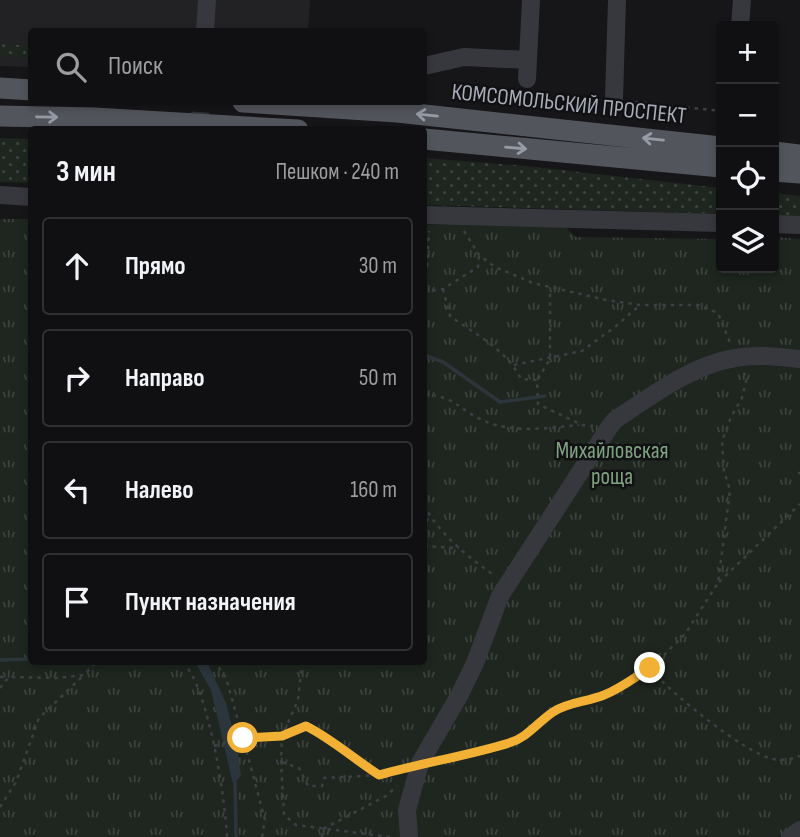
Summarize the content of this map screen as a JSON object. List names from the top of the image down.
{
  "streets": {
    "main road": ["КОМСОМОЛЬСКИЙ ПРОСПЕКТ"]
  },
  "parks": ["Михайловская роща"],
  "page": {
    "map_buttons": ["+", "−"],
    "search": "Поиск",
    "heading": ["3 мин", "Пешком · 240 m"],
    "list": [
      ["Прямо", "30 m"],
      ["Направо", "50 m"],
      ["Налево", "160 m"],
      "Пункт назначения"
    ]
  }
}
